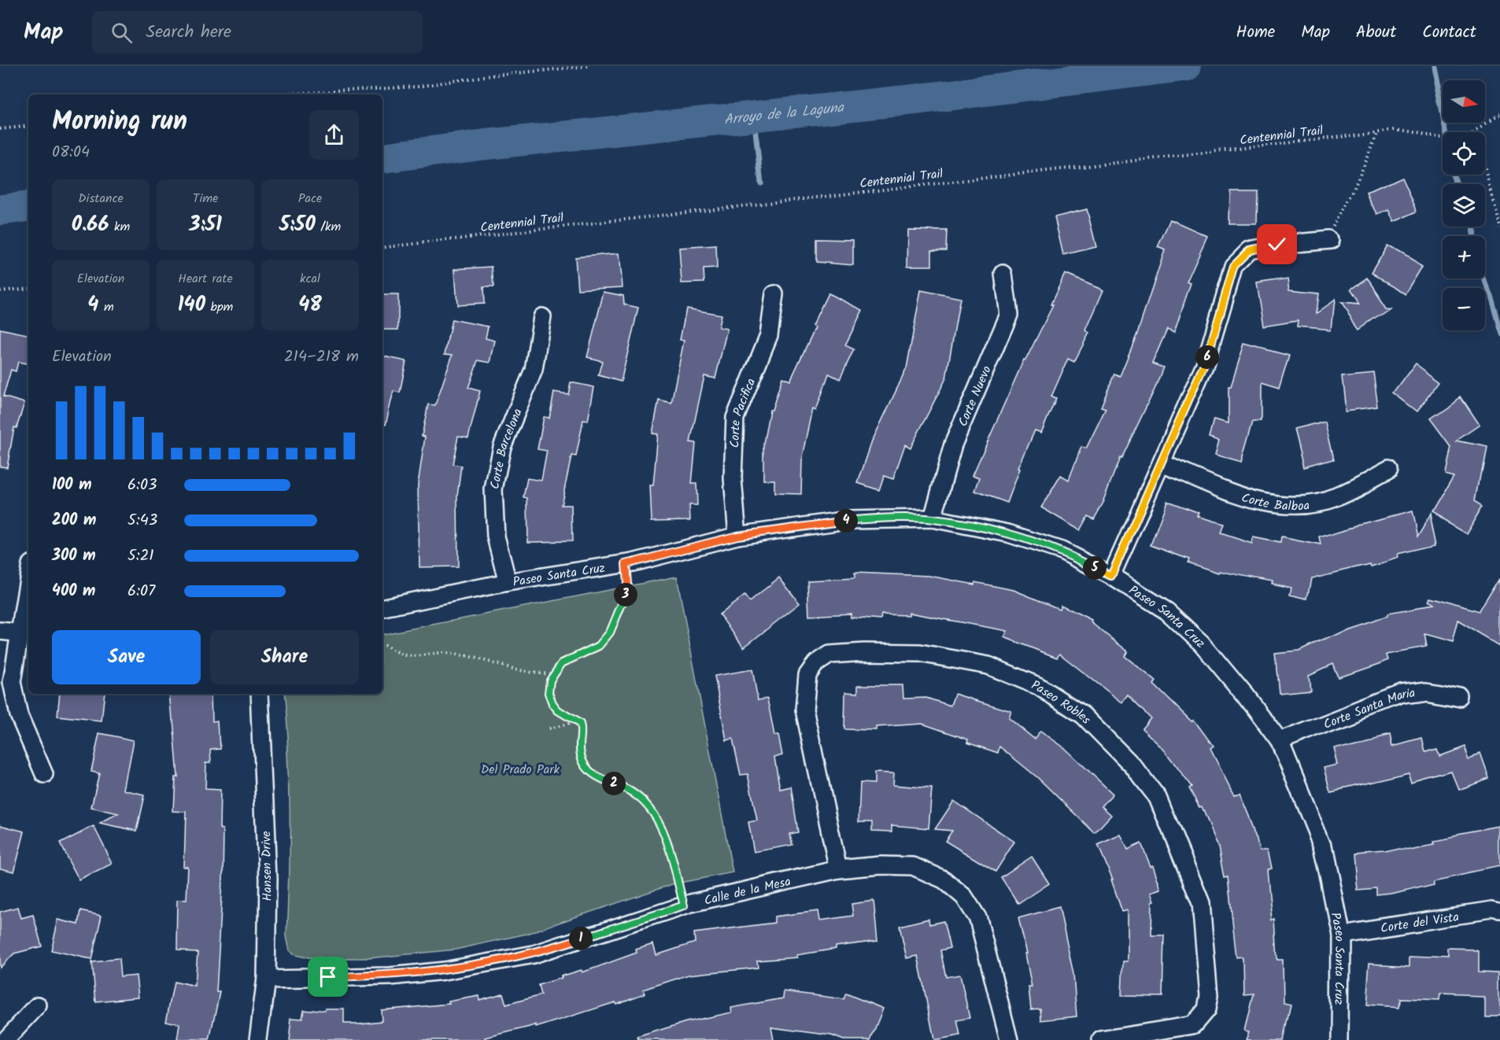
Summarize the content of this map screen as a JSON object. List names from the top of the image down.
{
  "streets": {
    "street": [
      "Corte Nuevo",
      "Corte Pacifica",
      "Corte Barcelona",
      "Corte Balboa",
      "Paseo Santa Cruz",
      "Paseo Robles",
      "Corte Santa Maria",
      "Hansen Drive",
      "Calle de la Mesa",
      "Corte del Vista"
    ],
    "path": ["Centennial Trail"]
  },
  "crossings": [
    ["Corte Nuevo", "Paseo Santa Cruz"],
    ["Corte Pacifica", "Paseo Santa Cruz"],
    ["Corte Barcelona", "Paseo Santa Cruz"],
    ["Paseo Santa Cruz", "Corte Santa Maria"],
    ["Paseo Santa Cruz", "Corte del Vista"],
    ["Paseo Robles", "Calle de la Mesa"],
    ["Hansen Drive", "Calle de la Mesa"]
  ],
  "water": ["Arroyo de la Laguna"],
  "parks": ["Del Prado Park"],
  "north": "right",
  "page": {
    "header": "Map",
    "search": "Search here",
    "nav": [
      "Home",
      "Map",
      "About",
      "Contact"
    ],
    "map_buttons": ["+", "−"],
    "heading": ["Morning run", "08:04"],
    "stats": [
      ["Distance", "0.66 km"],
      ["Time", "3:51"],
      ["Pace", "5:50 /km"],
      ["Elevation", "4 m"],
      ["Heart rate", "140 bpm"],
      ["kcal", "48"]
    ],
    "chart": ["Elevation", "214–218 m"],
    "pins": [
      "6",
      "4",
      "5",
      "3",
      "2",
      "1"
    ],
    "list": [
      {
        "name": "100 m",
        "note": "6:03"
      },
      {
        "name": "200 m",
        "note": "5:43"
      },
      {
        "name": "300 m",
        "note": "5:21"
      },
      {
        "name": "400 m",
        "note": "6:07"
      }
    ],
    "buttons": ["Save", "Share"]
  }
}
